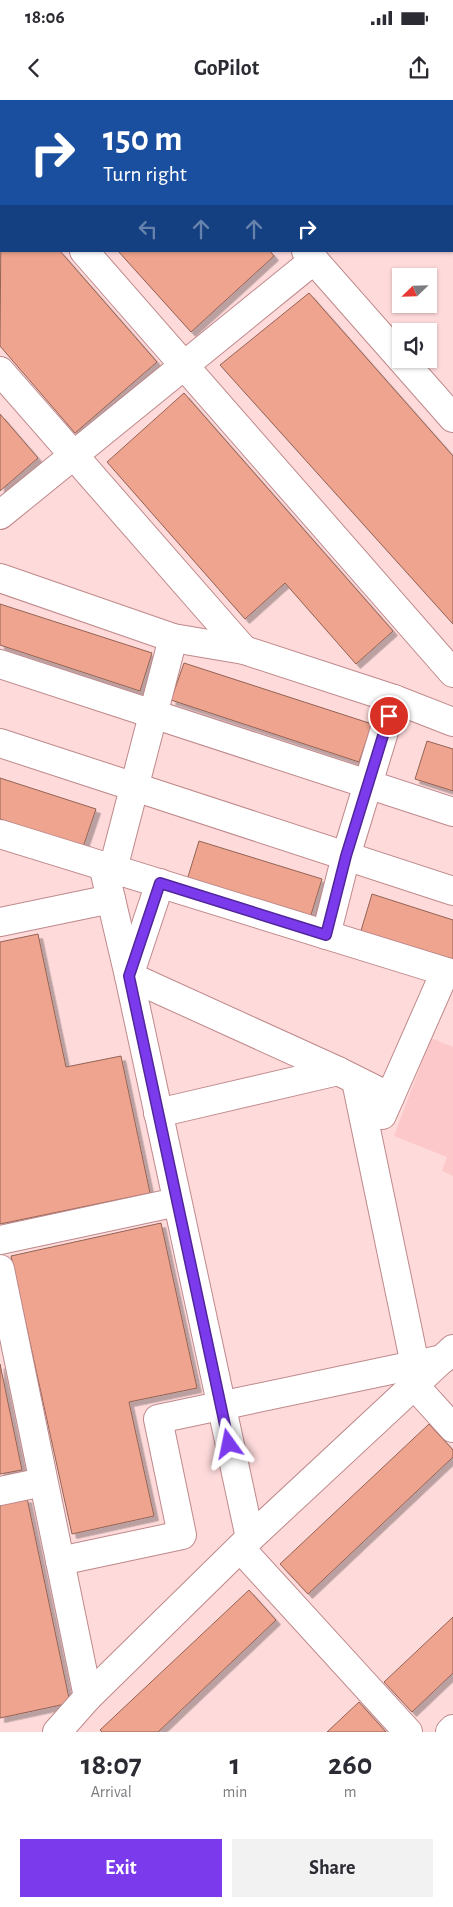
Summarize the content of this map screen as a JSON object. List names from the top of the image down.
{
  "north": "bottom left",
  "page": {
    "status": "18:06",
    "header": "GoPilot",
    "turn": ["150 m", "Turn right"],
    "eta": [
      "18:07",
      "Arrival",
      "1",
      "min",
      "260",
      "m"
    ],
    "buttons": ["Exit", "Share"]
  }
}
